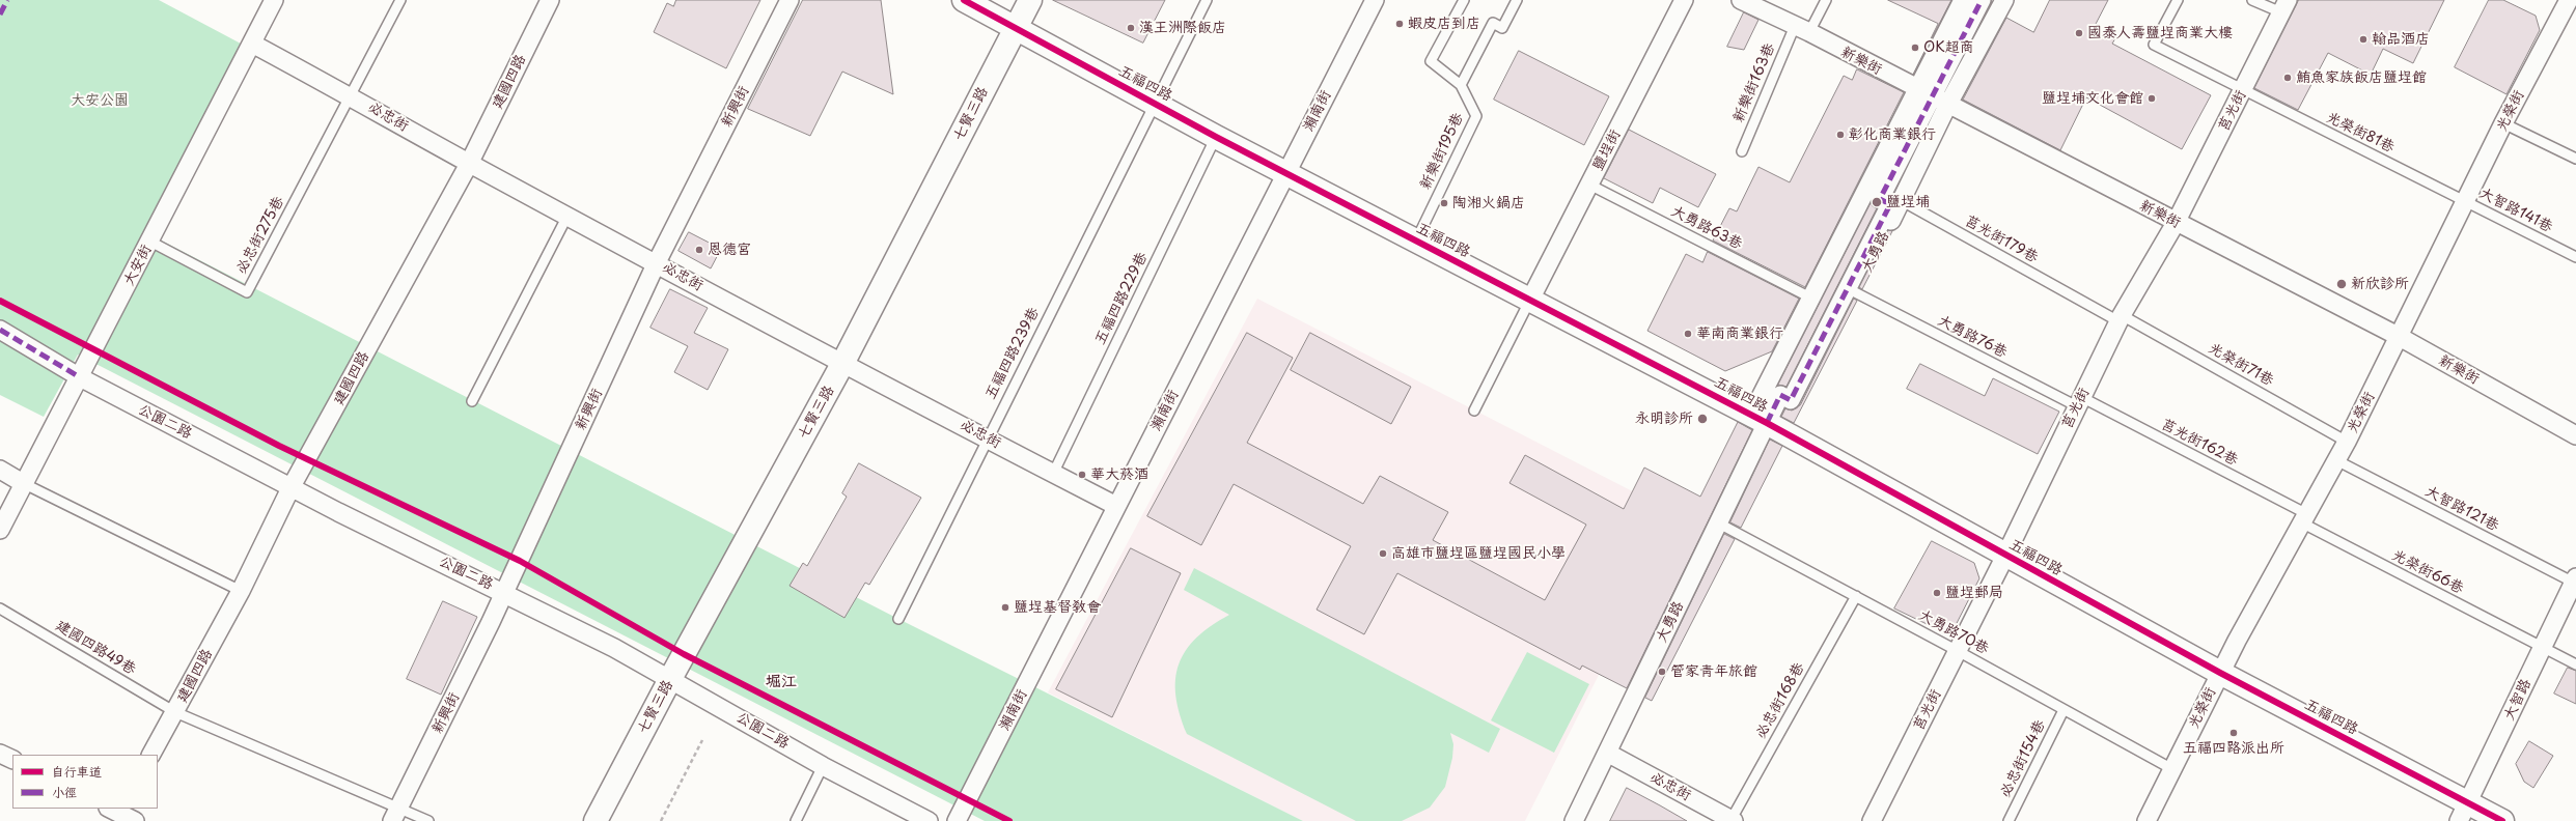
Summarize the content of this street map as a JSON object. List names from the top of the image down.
{
  "streets": {
    "street": [
      "新樂街",
      "建國四路",
      "五福四路",
      "新興街",
      "瀨南街",
      "莒光街",
      "光榮街",
      "七賢三路",
      "必忠街",
      "鹽埕街",
      "大勇路",
      "大安街",
      "公園二路",
      "大智路"
    ],
    "lane": [
      "新樂街163巷",
      "光榮街81巷",
      "新樂街195巷",
      "大智路141巷",
      "大勇路63巷",
      "必忠街275巷",
      "莒光街179巷",
      "五福四路229巷",
      "大勇路76巷",
      "五福四路239巷",
      "光榮街71巷",
      "莒光街162巷",
      "大智路121巷",
      "光榮街66巷",
      "大勇路70巷",
      "建國四路49巷",
      "必忠街168巷",
      "必忠街154巷"
    ]
  },
  "crossings": [
    ["新樂街", "新樂街163巷"],
    ["新樂街", "莒光街"],
    ["新樂街", "光榮街"],
    ["新樂街", "大勇路"],
    ["建國四路", "必忠街"],
    ["建國四路", "公園二路"],
    ["建國四路", "建國四路49巷"],
    ["五福四路", "瀨南街"],
    ["五福四路", "莒光街"],
    ["五福四路", "光榮街"],
    ["五福四路", "七賢三路"],
    ["五福四路", "鹽埕街"],
    ["五福四路", "新樂街195巷"],
    ["五福四路", "大勇路"],
    ["五福四路", "五福四路229巷"],
    ["五福四路", "五福四路239巷"],
    ["五福四路", "大智路"],
    ["新興街", "必忠街"],
    ["新興街", "公園二路"],
    ["新興街", "建國四路49巷"],
    ["瀨南街", "必忠街"],
    ["莒光街", "光榮街81巷"],
    ["莒光街", "莒光街179巷"],
    ["莒光街", "大勇路76巷"],
    ["莒光街", "光榮街71巷"],
    ["莒光街", "莒光街162巷"],
    ["莒光街", "大勇路70巷"],
    ["光榮街", "光榮街81巷"],
    ["光榮街", "大智路141巷"],
    ["光榮街", "光榮街71巷"],
    ["光榮街", "莒光街162巷"],
    ["光榮街", "大智路121巷"],
    ["光榮街", "光榮街66巷"],
    ["光榮街", "大勇路70巷"],
    ["七賢三路", "必忠街"],
    ["七賢三路", "公園二路"],
    ["必忠街", "必忠街275巷"],
    ["必忠街", "大勇路"],
    ["必忠街", "大安街"],
    ["必忠街", "五福四路229巷"],
    ["必忠街", "五福四路239巷"],
    ["必忠街", "必忠街168巷"],
    ["光榮街81巷", "大智路141巷"],
    ["鹽埕街", "大勇路63巷"],
    ["必忠街275巷", "大安街"],
    ["莒光街179巷", "大勇路"],
    ["莒光街179巷", "光榮街71巷"],
    ["大勇路", "大勇路76巷"],
    ["大勇路", "大勇路70巷"],
    ["大安街", "公園二路"],
    ["大勇路76巷", "莒光街162巷"],
    ["莒光街162巷", "光榮街66巷"],
    ["大智路121巷", "大智路"],
    ["光榮街66巷", "大智路"],
    ["大勇路70巷", "必忠街168巷"],
    ["大勇路70巷", "必忠街154巷"]
  ],
  "districts": ["堀江"],
  "parks": ["大安公園"],
  "places": [
    "蝦皮店到店",
    "漢王洲際飯店",
    "國泰人壽鹽埕商業大樓",
    "翰品酒店",
    "OK超商",
    "鮪魚家族飯店鹽埕館",
    "鹽埕埔文化會館",
    "彰化商業銀行",
    "鹽埕埔",
    "陶湘火鍋店",
    "恩德宮",
    "新欣診所",
    "華南商業銀行",
    "永明診所",
    "華大菸酒",
    "高雄市鹽埕區鹽埕國民小學",
    "鹽埕郵局",
    "鹽埕基督教會",
    "管家青年旅館",
    "五福四路派出所"
  ],
  "legend": ["自行車道", "小徑"]
}
